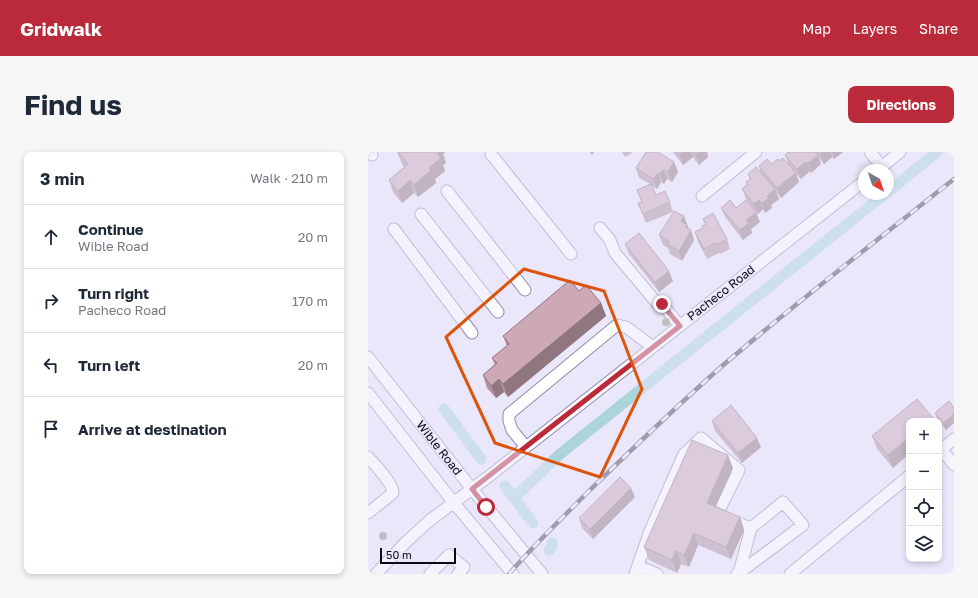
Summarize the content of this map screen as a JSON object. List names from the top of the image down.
{
  "streets": {
    "street": ["Pacheco Road", "Wible Road"]
  },
  "crossings": [
    ["Pacheco Road", "Wible Road"]
  ],
  "scale_bar": "50 m",
  "north": "bottom right",
  "page": {
    "header": "Gridwalk",
    "nav": ["Map", "Layers", "Share"],
    "buttons": "Directions",
    "title": "Find us",
    "heading": ["3 min", "Walk · 210 m"],
    "list": [
      ["Continue", "Wible Road", "20 m"],
      ["Turn right", "Pacheco Road", "170 m"],
      ["Turn left", "20 m"],
      "Arrive at destination"
    ],
    "map_buttons": ["+", "−"],
    "scale": "50 m"
  }
}
